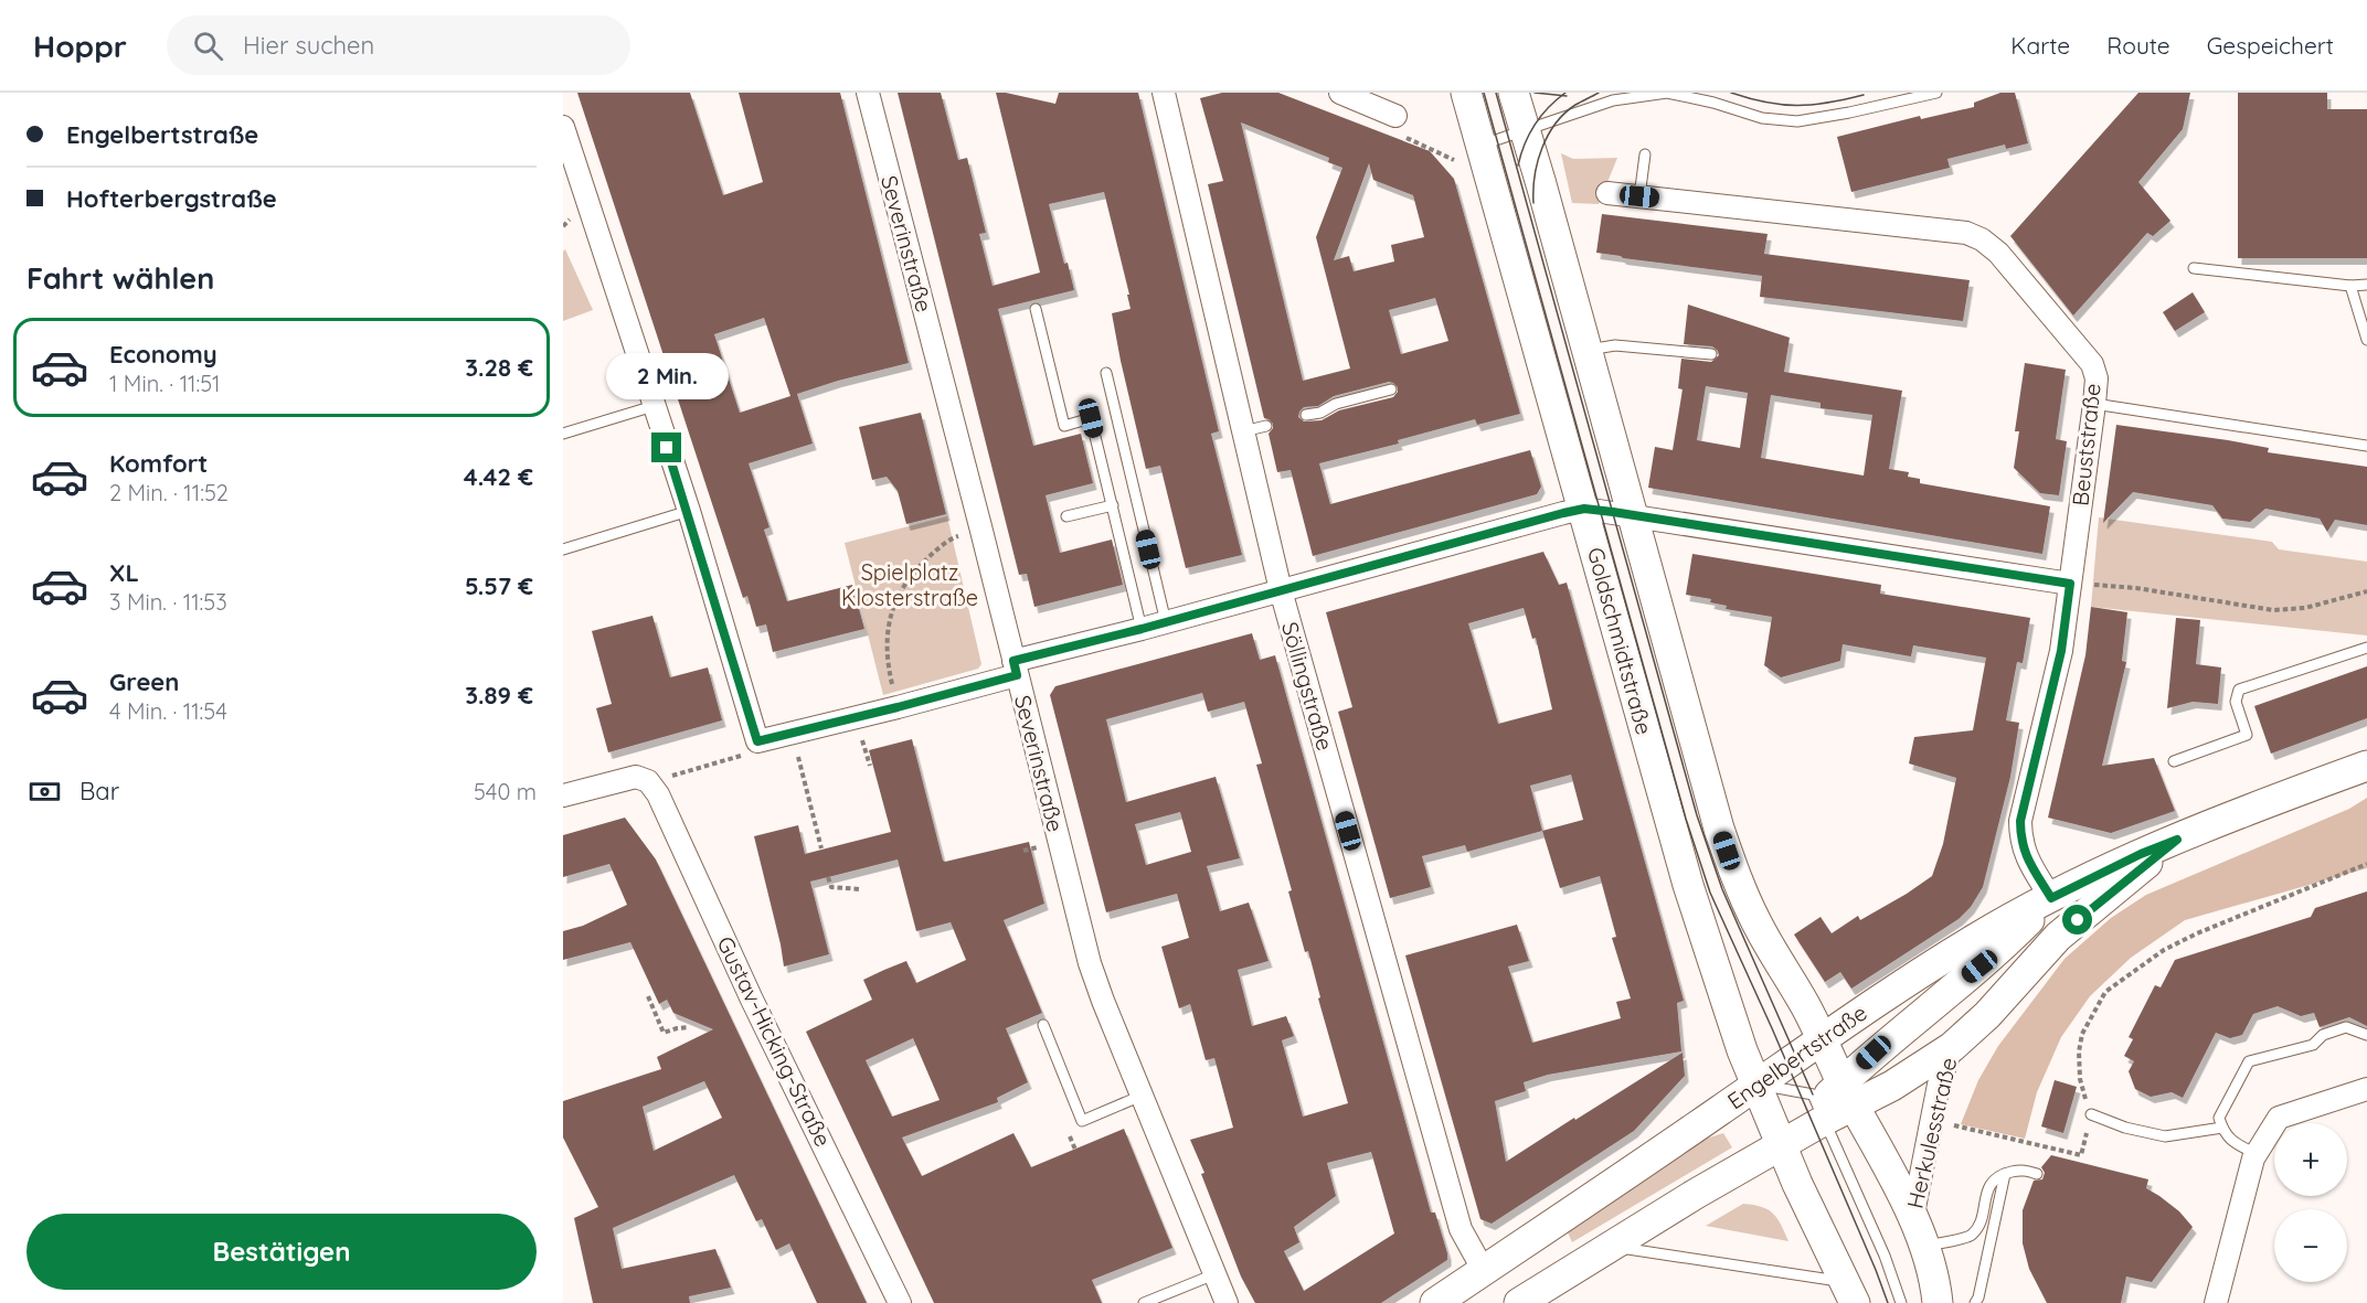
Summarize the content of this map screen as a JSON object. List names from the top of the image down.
{
  "streets": {
    "main road": ["Goldschmidtstraße", "Engelbertstraße", "Herkulesstraße"],
    "street": [
      "Severinstraße",
      "Beuststraße",
      "Söllingstraße",
      "Gustav-Hicking-Straße"
    ]
  },
  "crossings": [
    ["Beuststraße", "Engelbertstraße"],
    ["Goldschmidtstraße", "Engelbertstraße"],
    ["Goldschmidtstraße", "Herkulesstraße"],
    ["Söllingstraße", "Engelbertstraße"],
    ["Engelbertstraße", "Herkulesstraße"]
  ],
  "parks": ["Spielplatz Klosterstraße"],
  "page": {
    "header": "Hoppr",
    "search": "Hier suchen",
    "nav": ["Karte", "Route", "Gespeichert"],
    "banner": ["Engelbertstraße", "Hofterbergstraße"],
    "heading": "Fahrt wählen",
    "list": [
      {
        "name": "Economy",
        "note": "1 Min. · 11:51",
        "value": "3.28 €"
      },
      {
        "name": "Komfort",
        "note": "2 Min. · 11:52",
        "value": "4.42 €"
      },
      {
        "name": "XL",
        "note": "3 Min. · 11:53",
        "value": "5.57 €"
      },
      {
        "name": "Green",
        "note": "4 Min. · 11:54",
        "value": "3.89 €"
      }
    ],
    "bubble": "2 Min.",
    "pay": ["Bar", "540 m"],
    "map_buttons": ["+", "−"],
    "buttons": "Bestätigen"
  }
}
